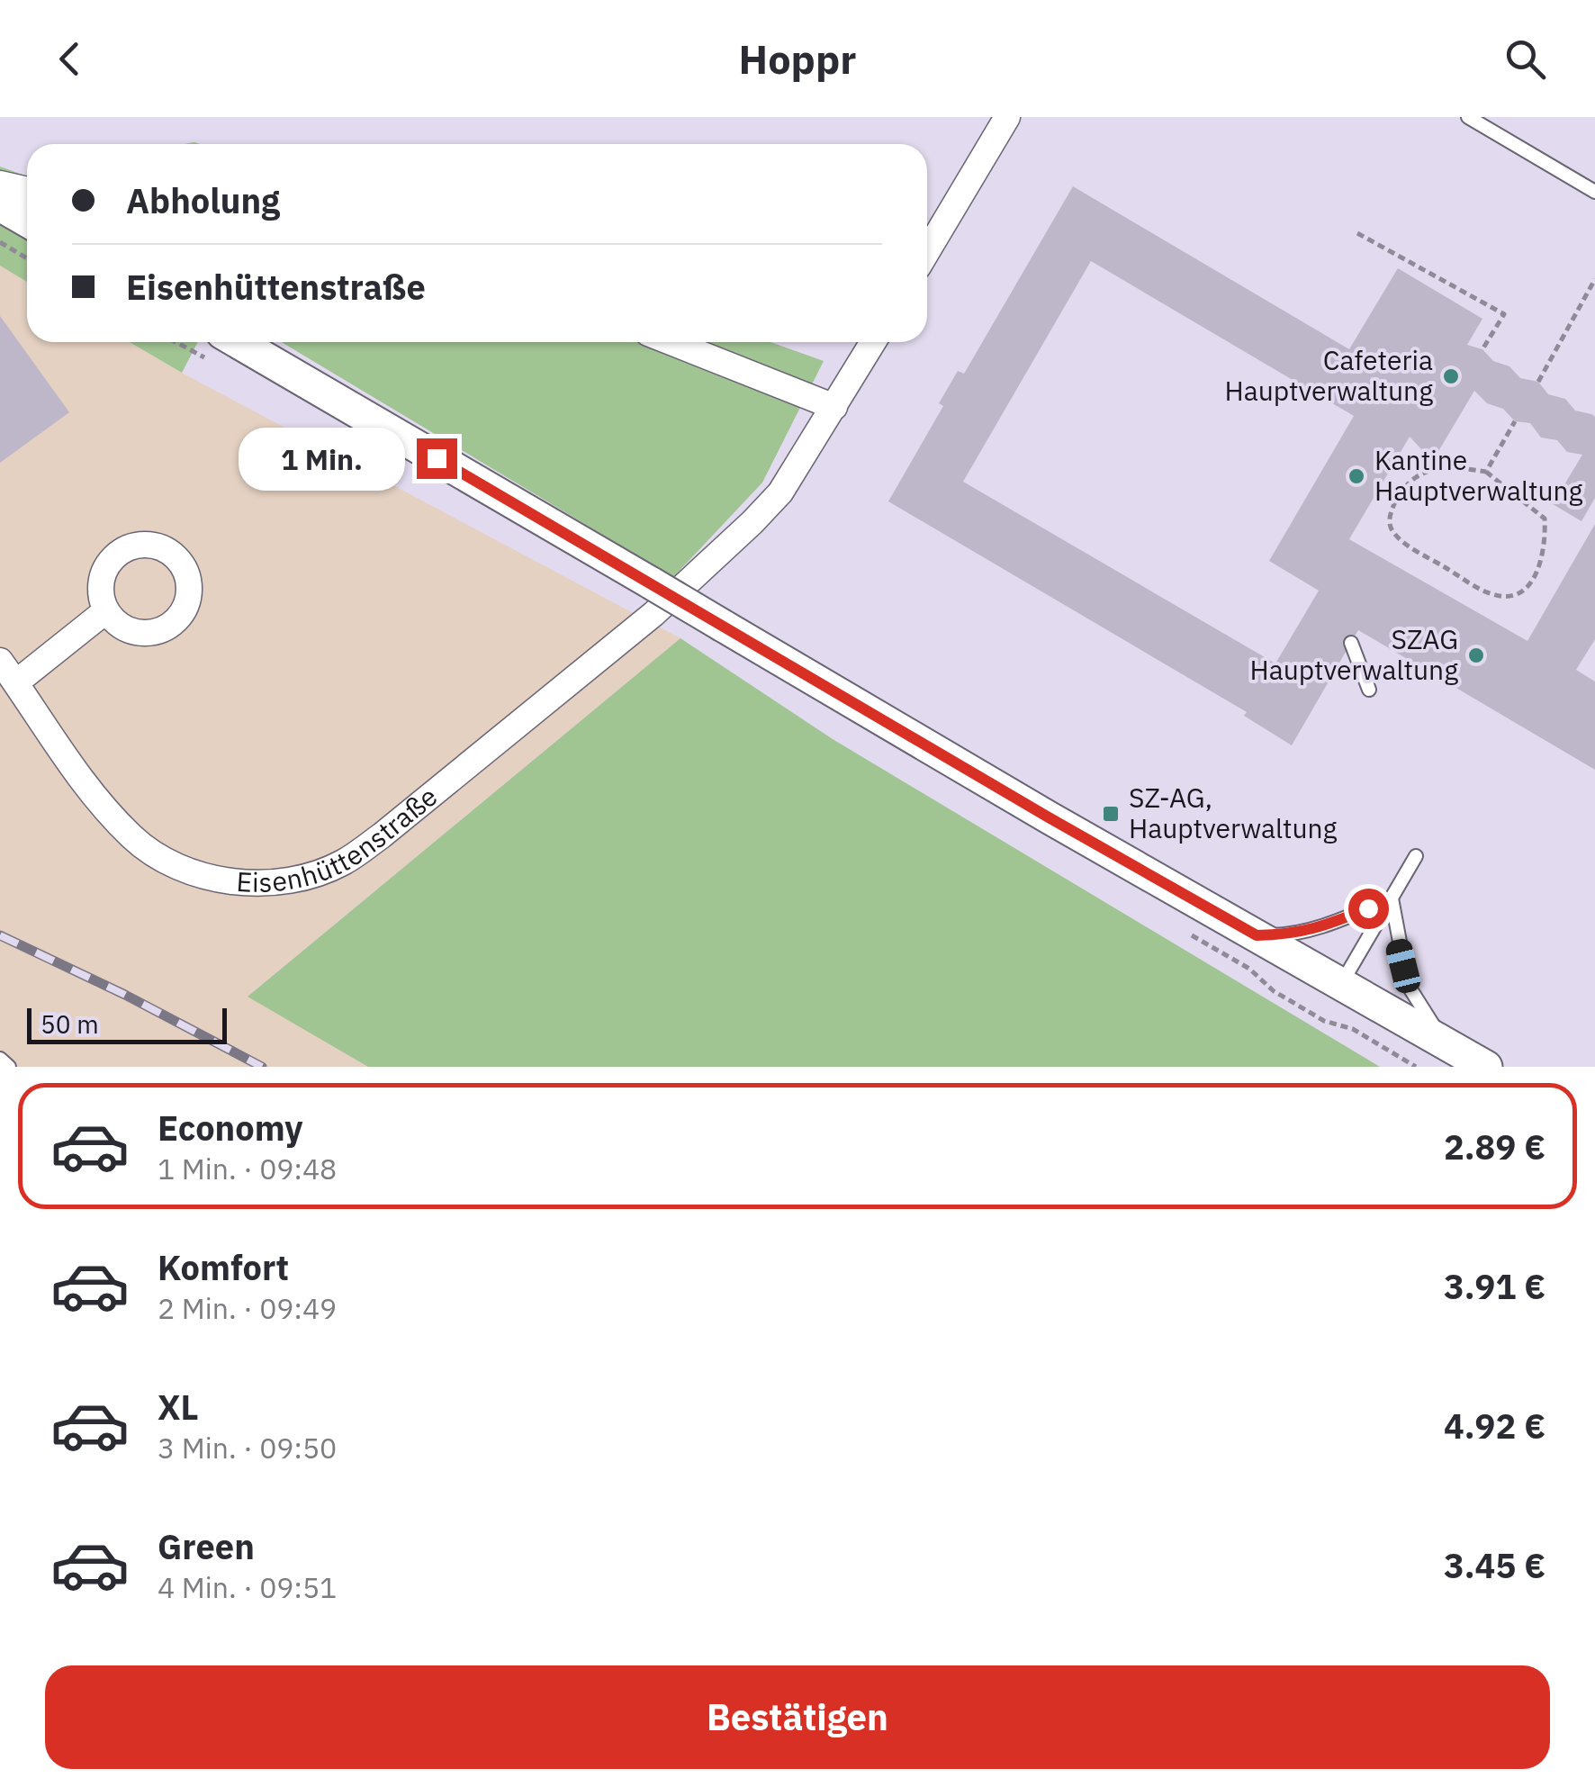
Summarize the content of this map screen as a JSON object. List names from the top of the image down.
{
  "streets": {
    "street": ["Eisenhüttenstraße"]
  },
  "places": {
    "other": ["Cafeteria Hauptverwaltung", "Kantine Hauptverwaltung", "SZAG Hauptverwaltung"],
    "transit": ["SZ-AG, Hauptverwaltung"]
  },
  "scale_bar": "50 m",
  "page": {
    "header": "Hoppr",
    "banner": ["Abholung", "Eisenhüttenstraße"],
    "bubble": "1 Min.",
    "scale": "50 m",
    "list": [
      {
        "name": "Economy",
        "note": "1 Min. · 09:48",
        "value": "2.89 €"
      },
      {
        "name": "Komfort",
        "note": "2 Min. · 09:49",
        "value": "3.91 €"
      },
      {
        "name": "XL",
        "note": "3 Min. · 09:50",
        "value": "4.92 €"
      },
      {
        "name": "Green",
        "note": "4 Min. · 09:51",
        "value": "3.45 €"
      }
    ],
    "buttons": "Bestätigen"
  }
}
